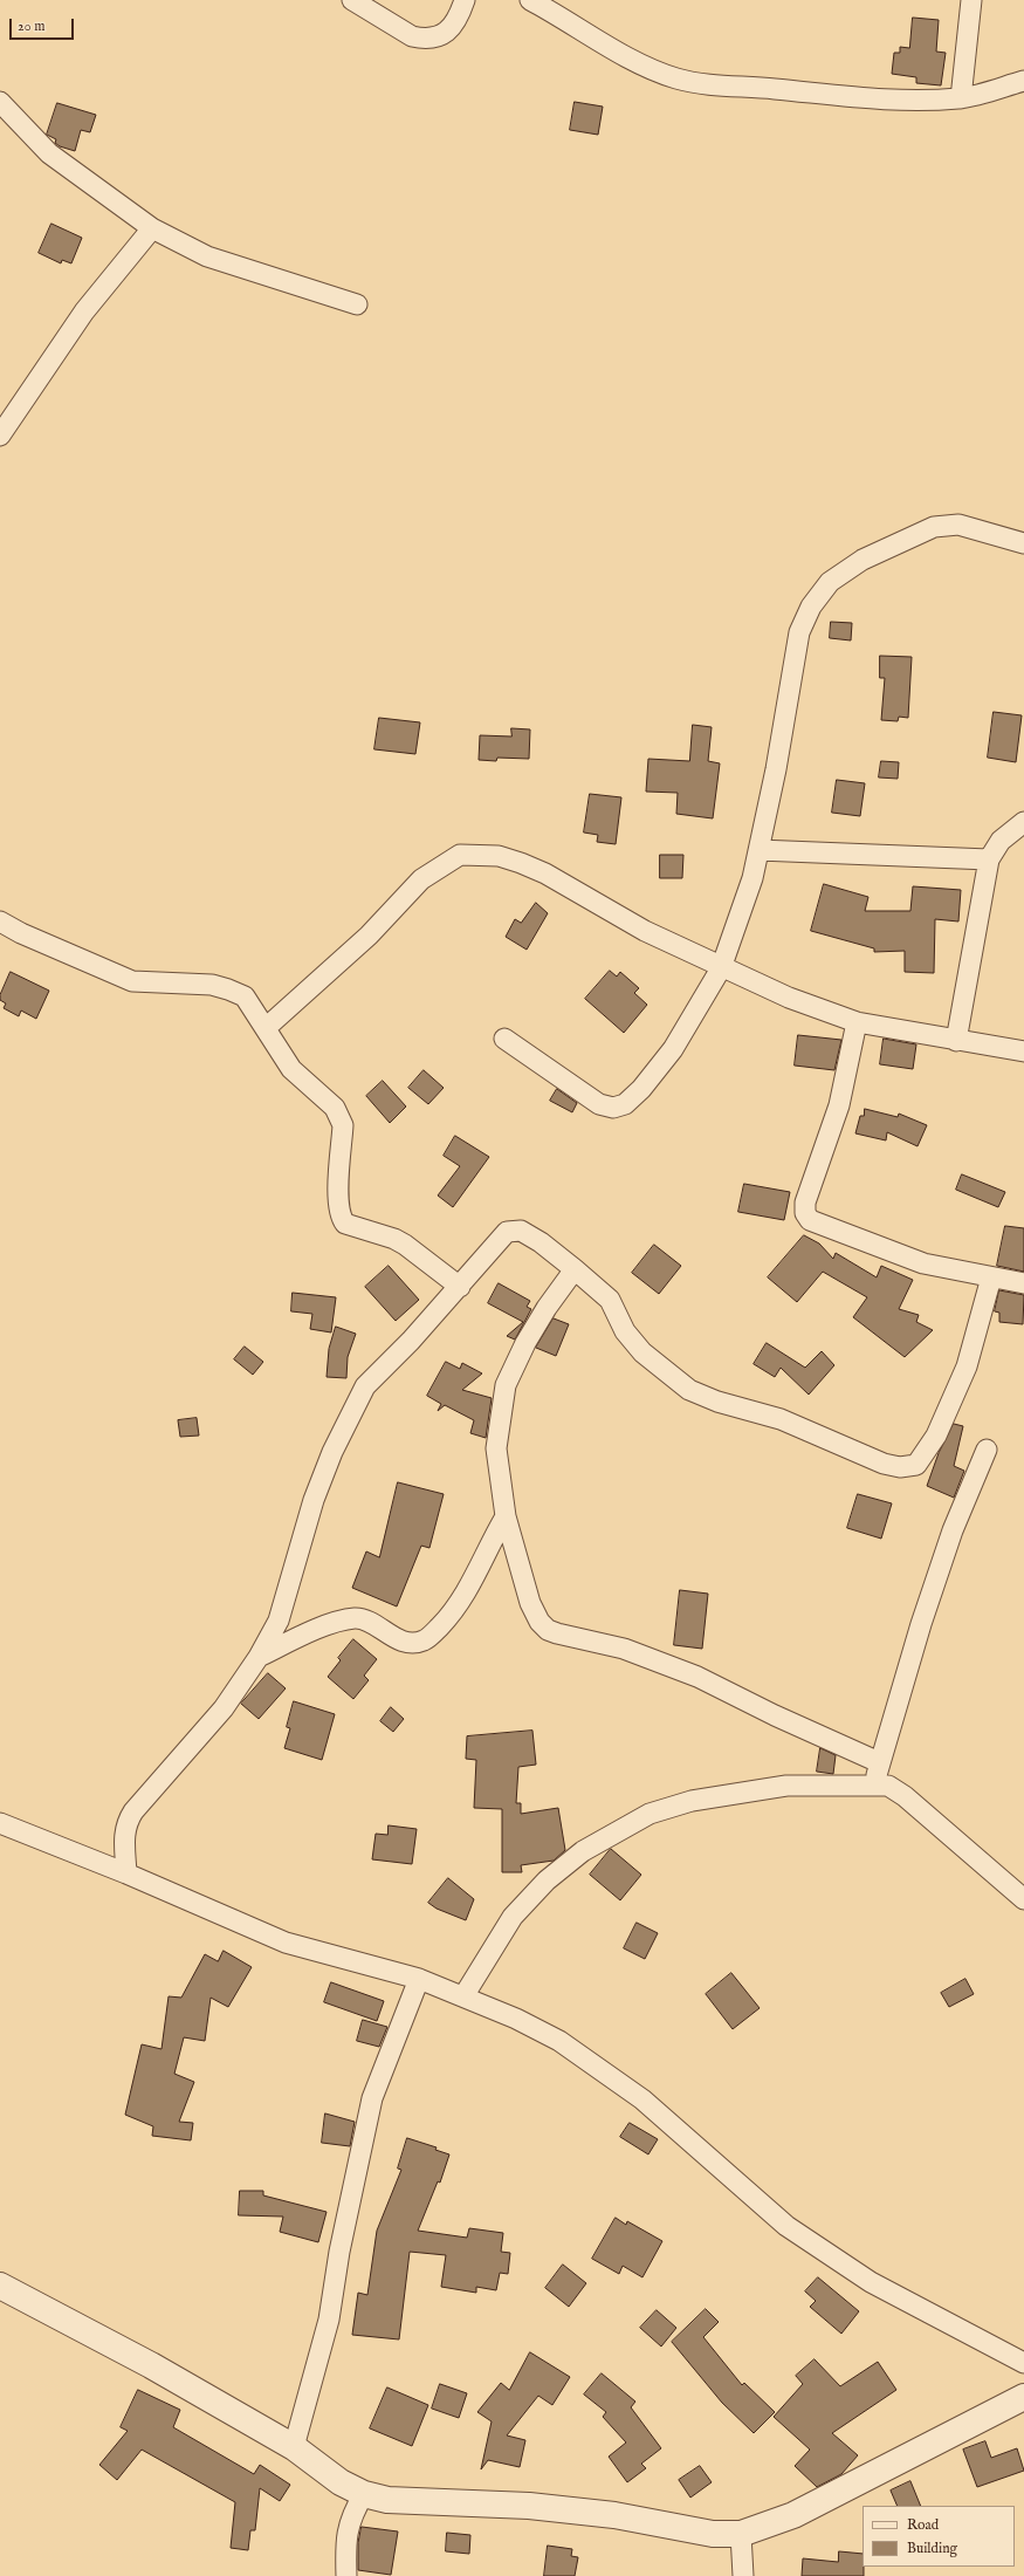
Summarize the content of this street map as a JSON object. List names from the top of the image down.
{
  "legend": ["Road", "Building"],
  "scale_bar": "20 m"
}
